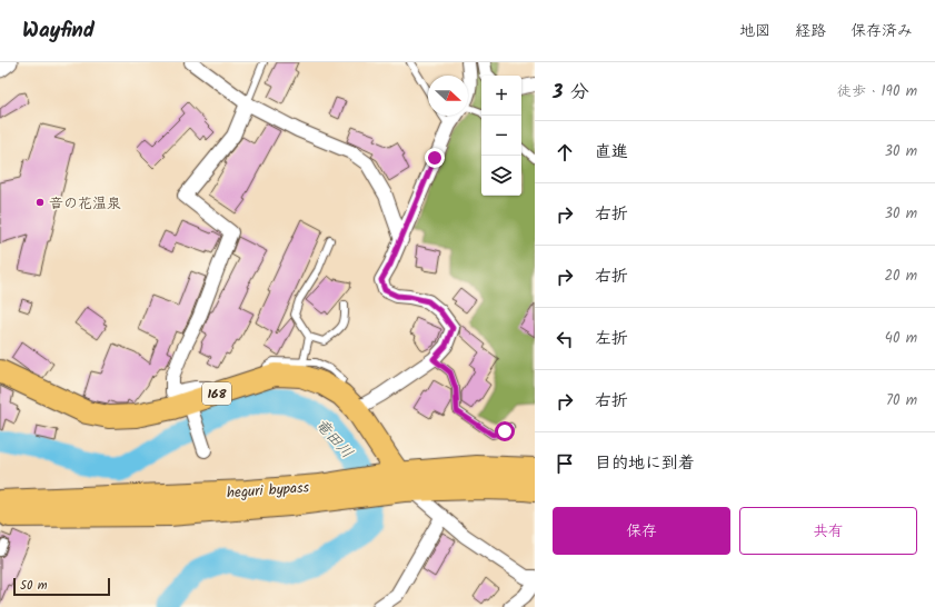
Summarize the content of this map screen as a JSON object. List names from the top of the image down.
{
  "streets": {
    "highway": ["168", "heguri bypass"]
  },
  "crossings": [
    ["168", "heguri bypass"]
  ],
  "water": ["竜田川"],
  "places": ["音の花温泉"],
  "scale_bar": "50 m",
  "north": "right",
  "page": {
    "header": "Wayfind",
    "nav": ["地図", "経路", "保存済み"],
    "heading": ["3 分", "徒歩 · 190 m"],
    "map_buttons": ["+", "−"],
    "list": [
      ["直進", "30 m"],
      ["右折", "30 m"],
      ["右折", "20 m"],
      ["左折", "40 m"],
      ["右折", "70 m"],
      "目的地に到着"
    ],
    "buttons": ["保存", "共有"],
    "scale": "50 m"
  }
}
